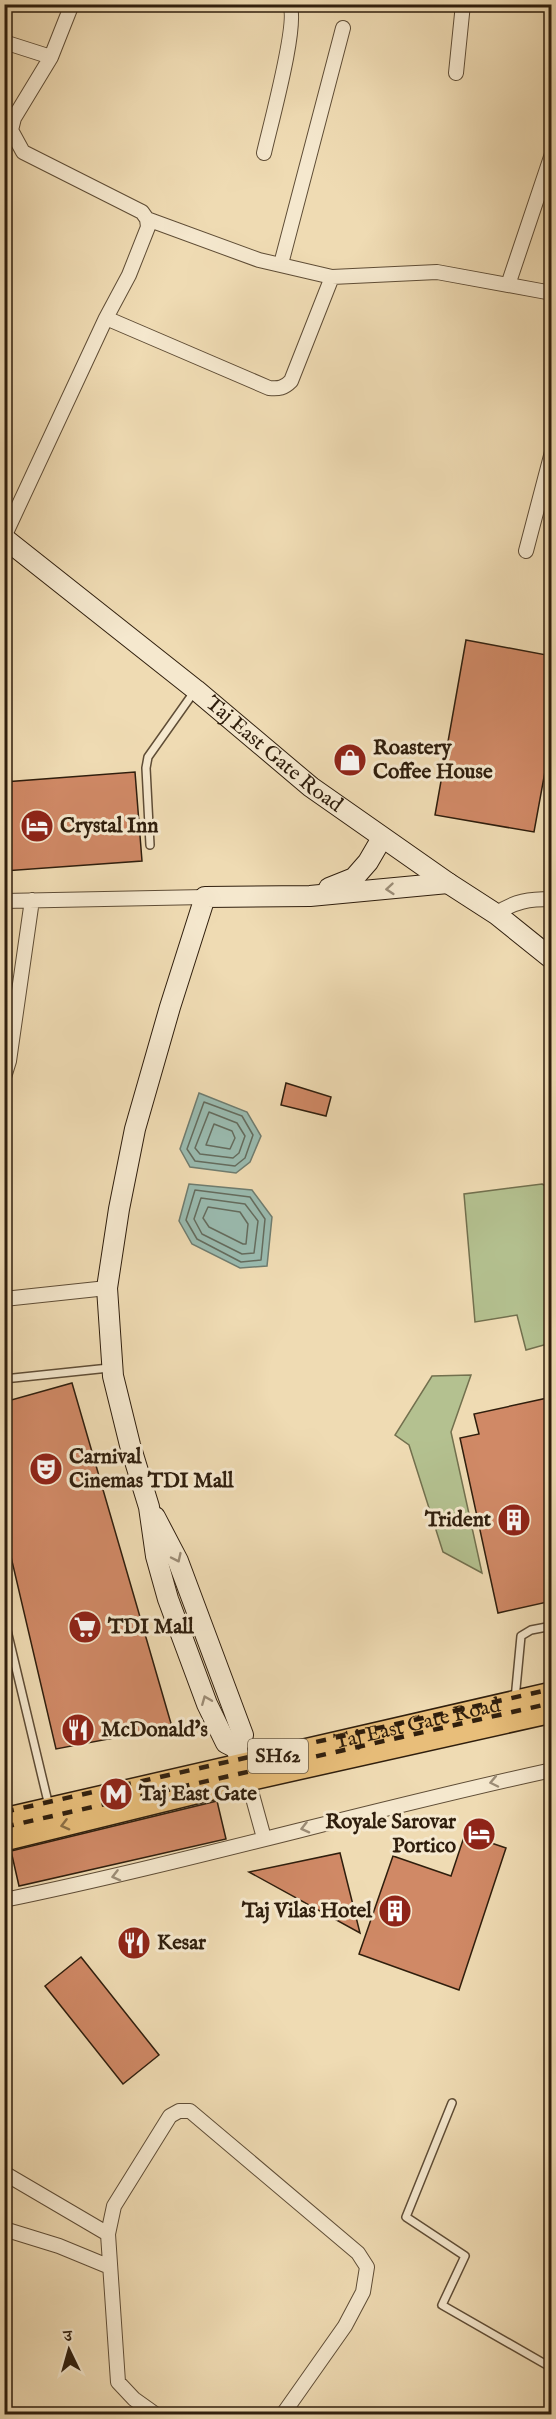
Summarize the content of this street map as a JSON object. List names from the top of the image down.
{
  "streets": {
    "main road": ["Taj East Gate Road", "SH62"]
  },
  "crossings": [
    ["Taj East Gate Road", "SH62"]
  ],
  "places": {
    "shop": ["Roastery Coffee House"],
    "hotel": ["Crystal Inn", "Royale Sarovar Portico"],
    "theatre": ["Carnival Cinemas TDI Mall"],
    "building": ["Trident", "Taj Vilas Hotel"],
    "supermarket": ["TDI Mall"],
    "restaurant": ["McDonald's", "Kesar"],
    "metro station": ["Taj East Gate"]
  },
  "north": "top"
}
